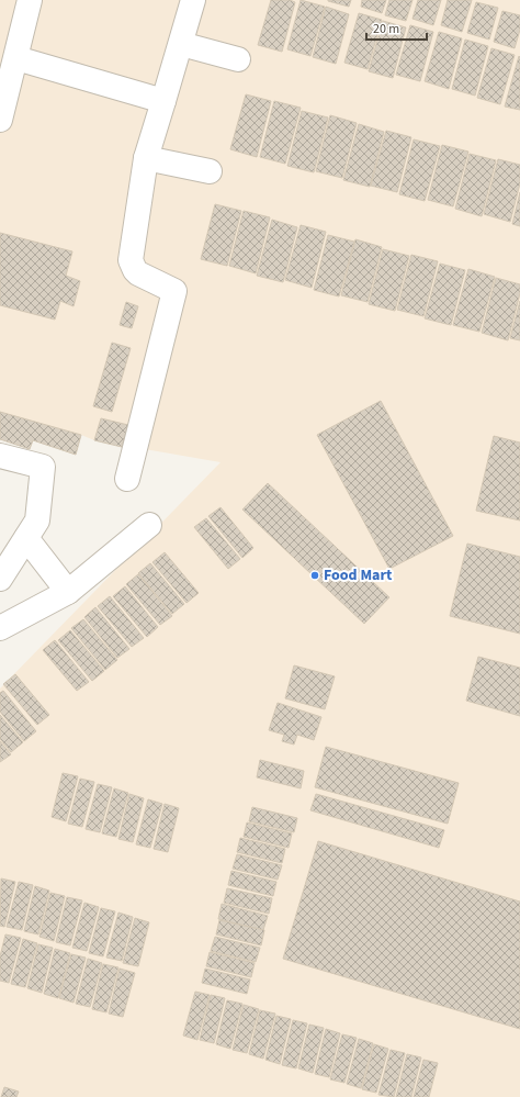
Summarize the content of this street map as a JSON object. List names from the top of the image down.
{
  "places": ["Food Mart"],
  "scale_bar": "20 m"
}
